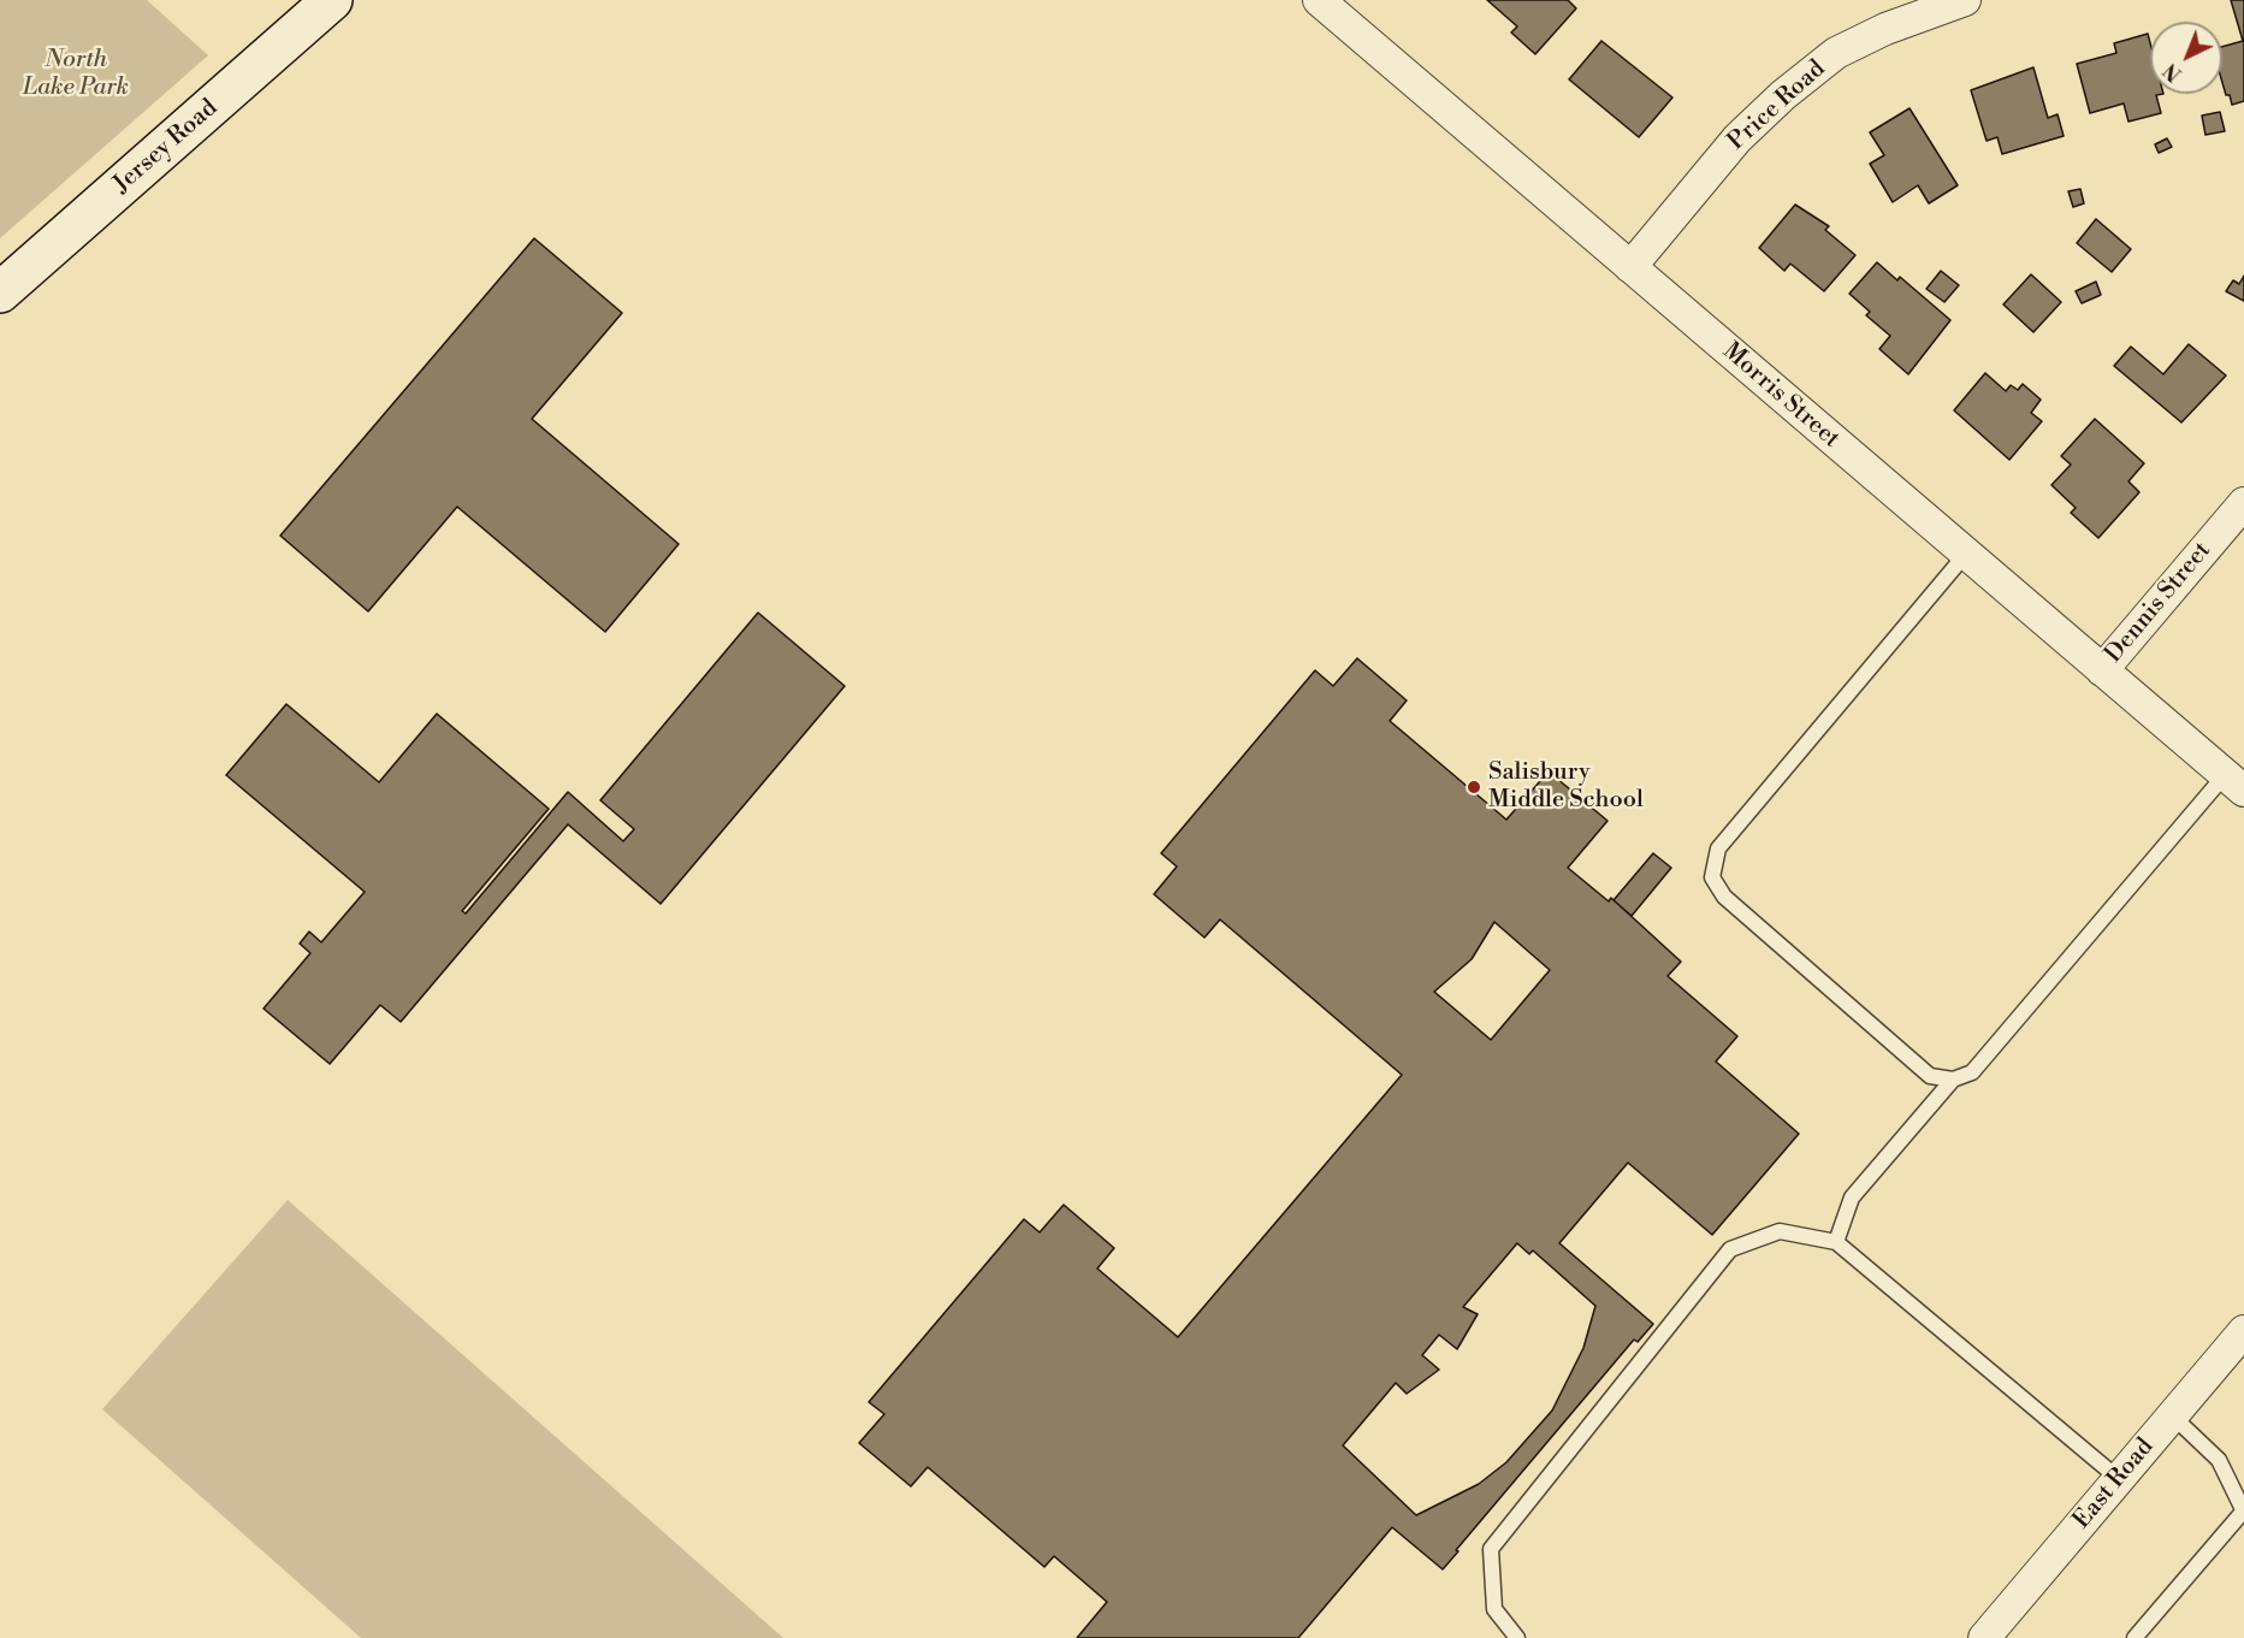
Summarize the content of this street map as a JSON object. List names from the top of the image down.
{
  "streets": {
    "street": [
      "Price Road",
      "Jersey Road",
      "Morris Street",
      "Dennis Street",
      "East Road"
    ]
  },
  "crossings": [
    ["Price Road", "Morris Street"],
    ["Morris Street", "Dennis Street"]
  ],
  "parks": ["North Lake Park"],
  "places": ["Salisbury Middle School"],
  "north": "bottom left"
}
